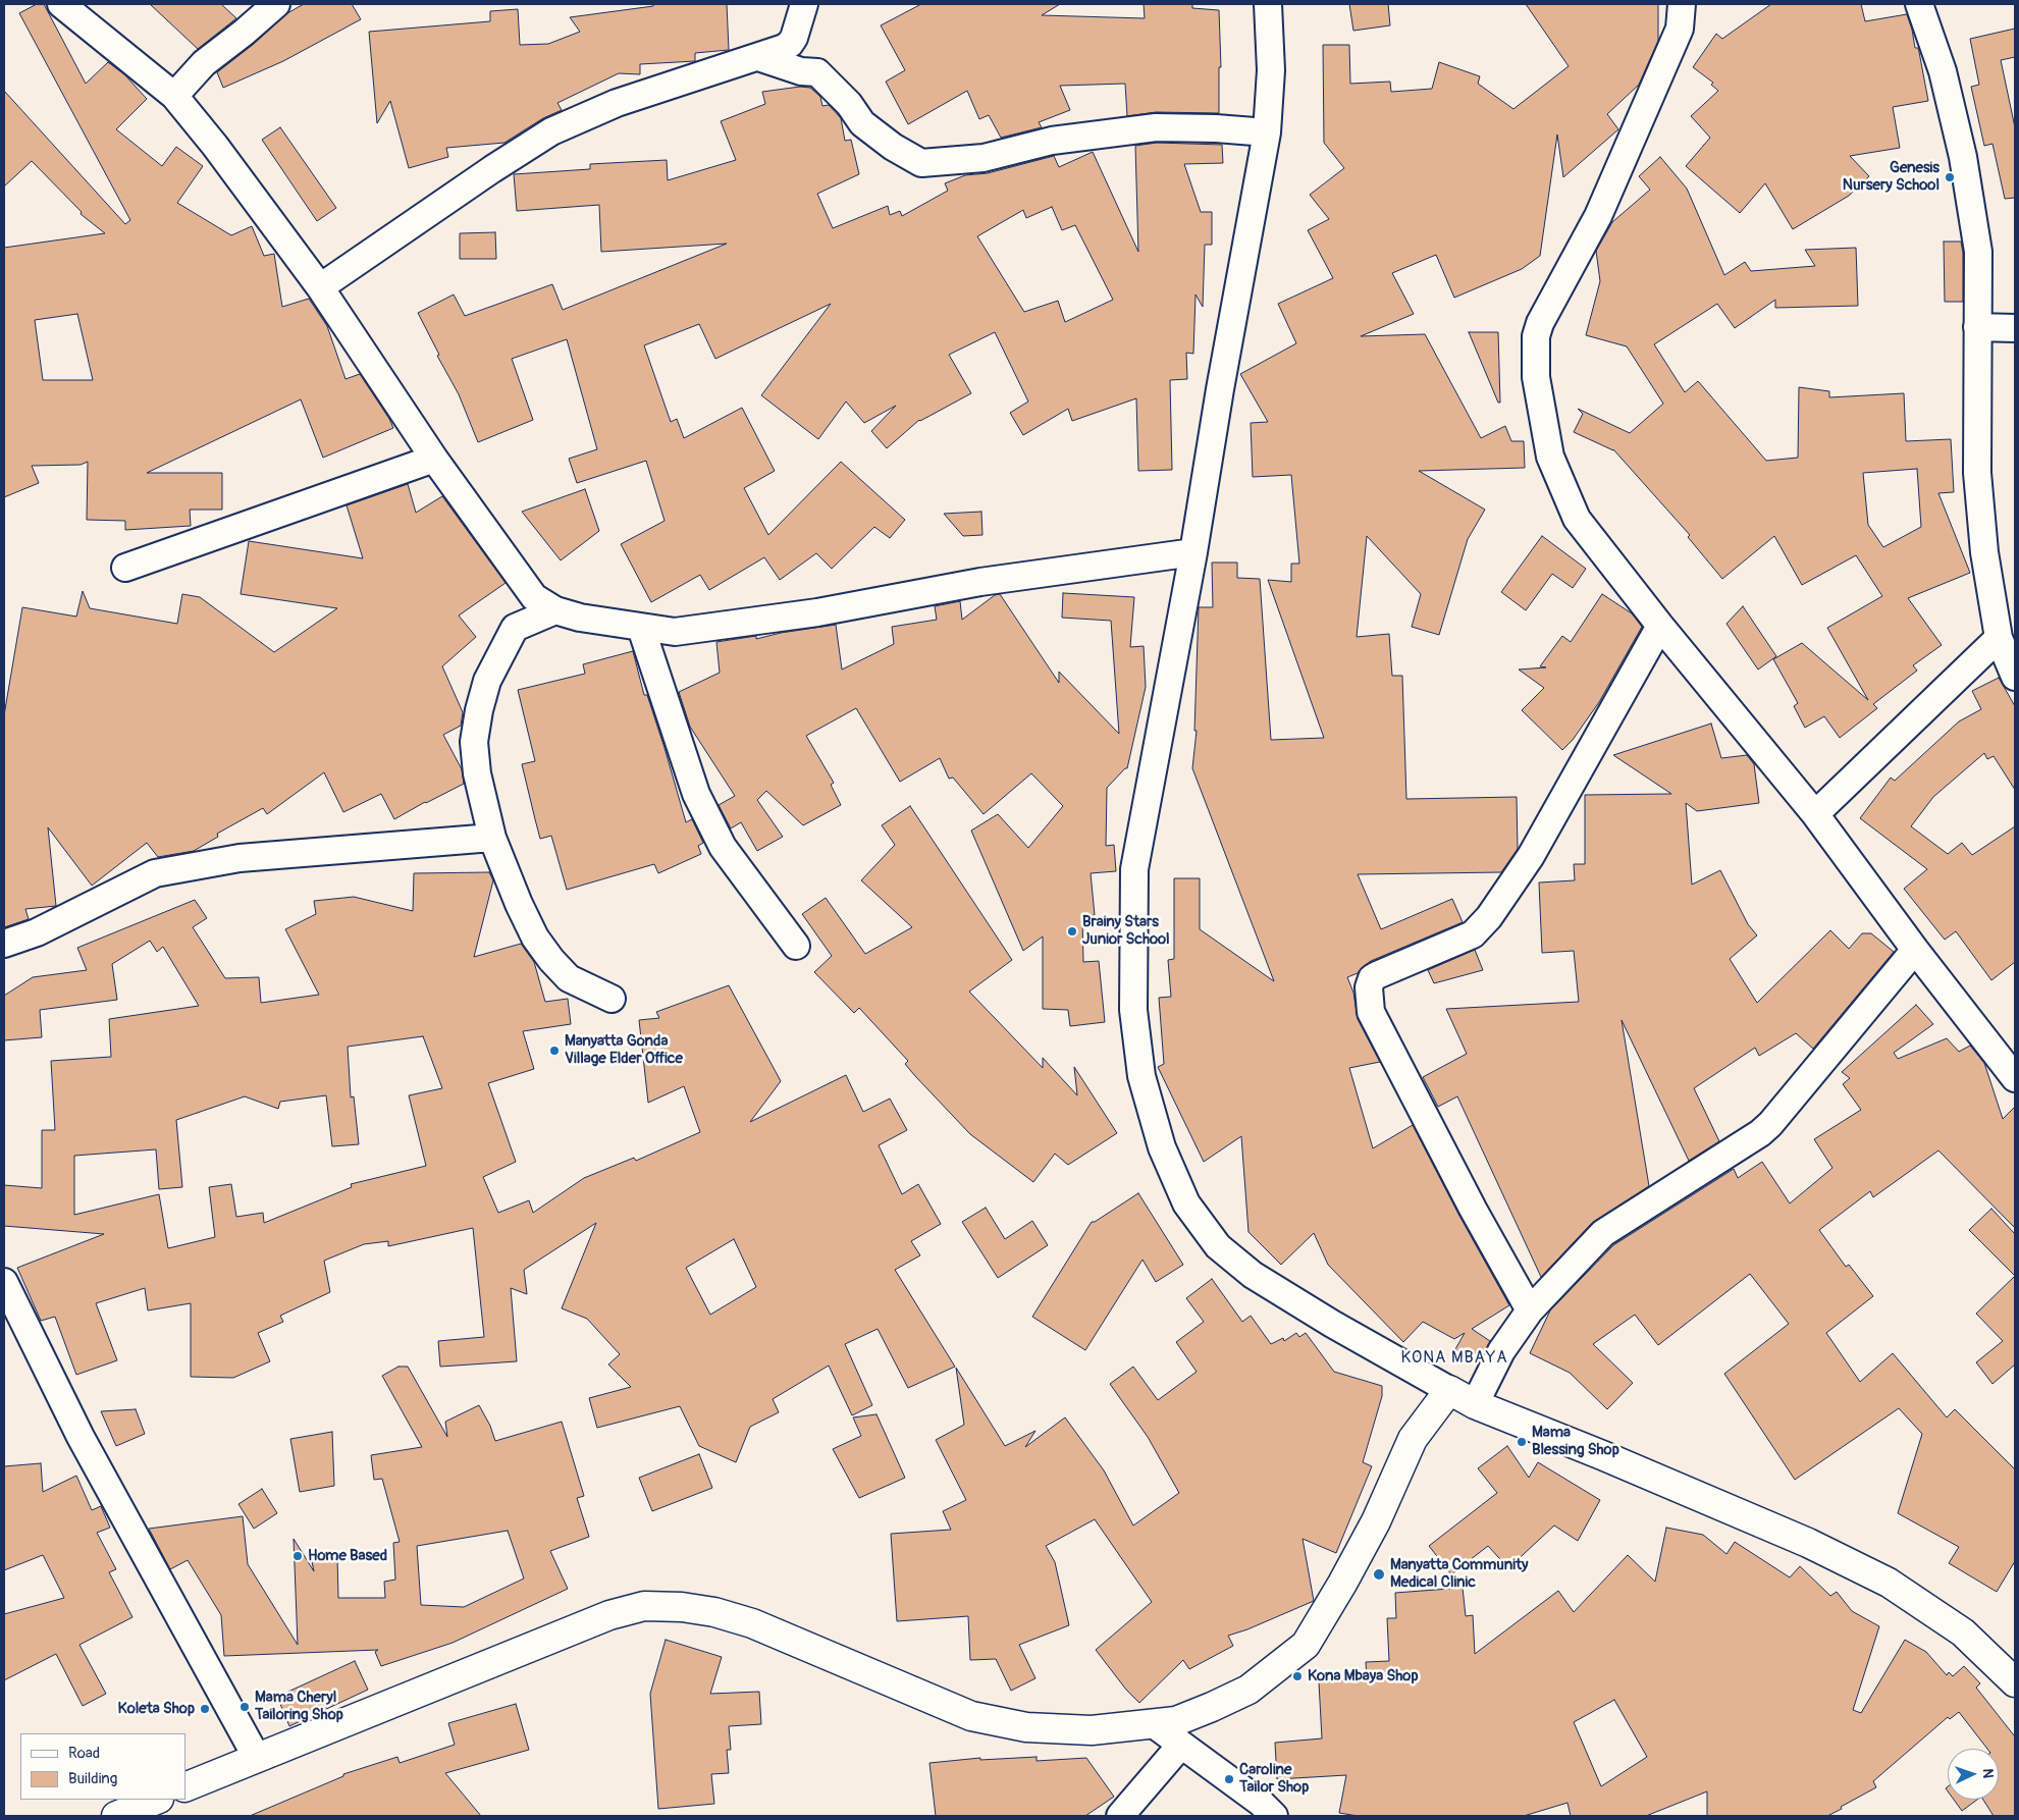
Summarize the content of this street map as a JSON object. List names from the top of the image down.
{
  "districts": ["KONA MBAYA"],
  "places": [
    "Genesis Nursery School",
    "Brainy Stars Junior School",
    "Manyatta Gonda Village Elder Office",
    "Mama Blessing Shop",
    "Home Based",
    "Manyatta Community Medical Clinic",
    "Kona Mbaya Shop",
    "Mama Cheryl Tailoring Shop",
    "Koleta Shop",
    "Caroline Tailor Shop"
  ],
  "legend": ["Road", "Building"],
  "north": "right"
}
